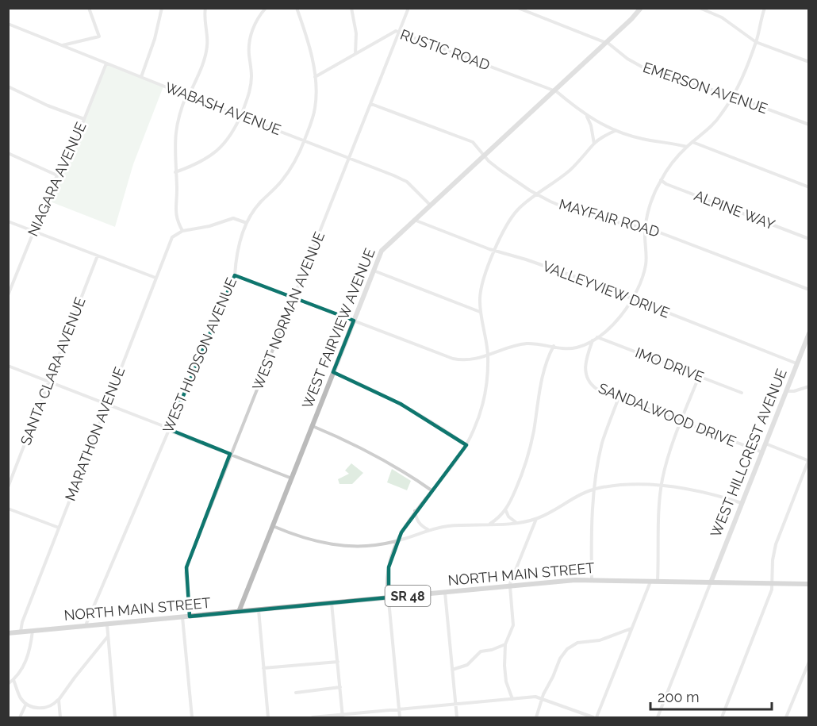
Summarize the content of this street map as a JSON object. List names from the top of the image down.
{
  "streets": {
    "main road": ["NORTH MAIN STREET", "SR 48"],
    "street": [
      "RUSTIC ROAD",
      "EMERSON AVENUE",
      "WABASH AVENUE",
      "NIAGARA AVENUE",
      "ALPINE WAY",
      "MAYFAIR ROAD",
      "VALLEYVIEW DRIVE",
      "WEST NORMAN AVENUE",
      "WEST FAIRVIEW AVENUE",
      "WEST HUDSON AVENUE",
      "IMO DRIVE",
      "SANTA CLARA AVENUE",
      "SANDALWOOD DRIVE",
      "MARATHON AVENUE",
      "WEST HILLCREST AVENUE"
    ]
  },
  "crossings": [
    ["RUSTIC ROAD", "WEST NORMAN AVENUE"],
    ["RUSTIC ROAD", "WEST FAIRVIEW AVENUE"],
    ["RUSTIC ROAD", "WEST HUDSON AVENUE"],
    ["EMERSON AVENUE", "WEST FAIRVIEW AVENUE"],
    ["WABASH AVENUE", "NIAGARA AVENUE"],
    ["WABASH AVENUE", "WEST NORMAN AVENUE"],
    ["WABASH AVENUE", "WEST FAIRVIEW AVENUE"],
    ["WABASH AVENUE", "WEST HUDSON AVENUE"],
    ["MAYFAIR ROAD", "WEST NORMAN AVENUE"],
    ["MAYFAIR ROAD", "WEST FAIRVIEW AVENUE"],
    ["VALLEYVIEW DRIVE", "WEST FAIRVIEW AVENUE"],
    ["VALLEYVIEW DRIVE", "WEST HILLCREST AVENUE"],
    ["WEST NORMAN AVENUE", "NORTH MAIN STREET"],
    ["WEST FAIRVIEW AVENUE", "NORTH MAIN STREET"],
    ["WEST HUDSON AVENUE", "NORTH MAIN STREET"],
    ["SANDALWOOD DRIVE", "WEST HILLCREST AVENUE"],
    ["MARATHON AVENUE", "NORTH MAIN STREET"],
    ["WEST HILLCREST AVENUE", "NORTH MAIN STREET"]
  ],
  "scale_bar": "200 m"
}
